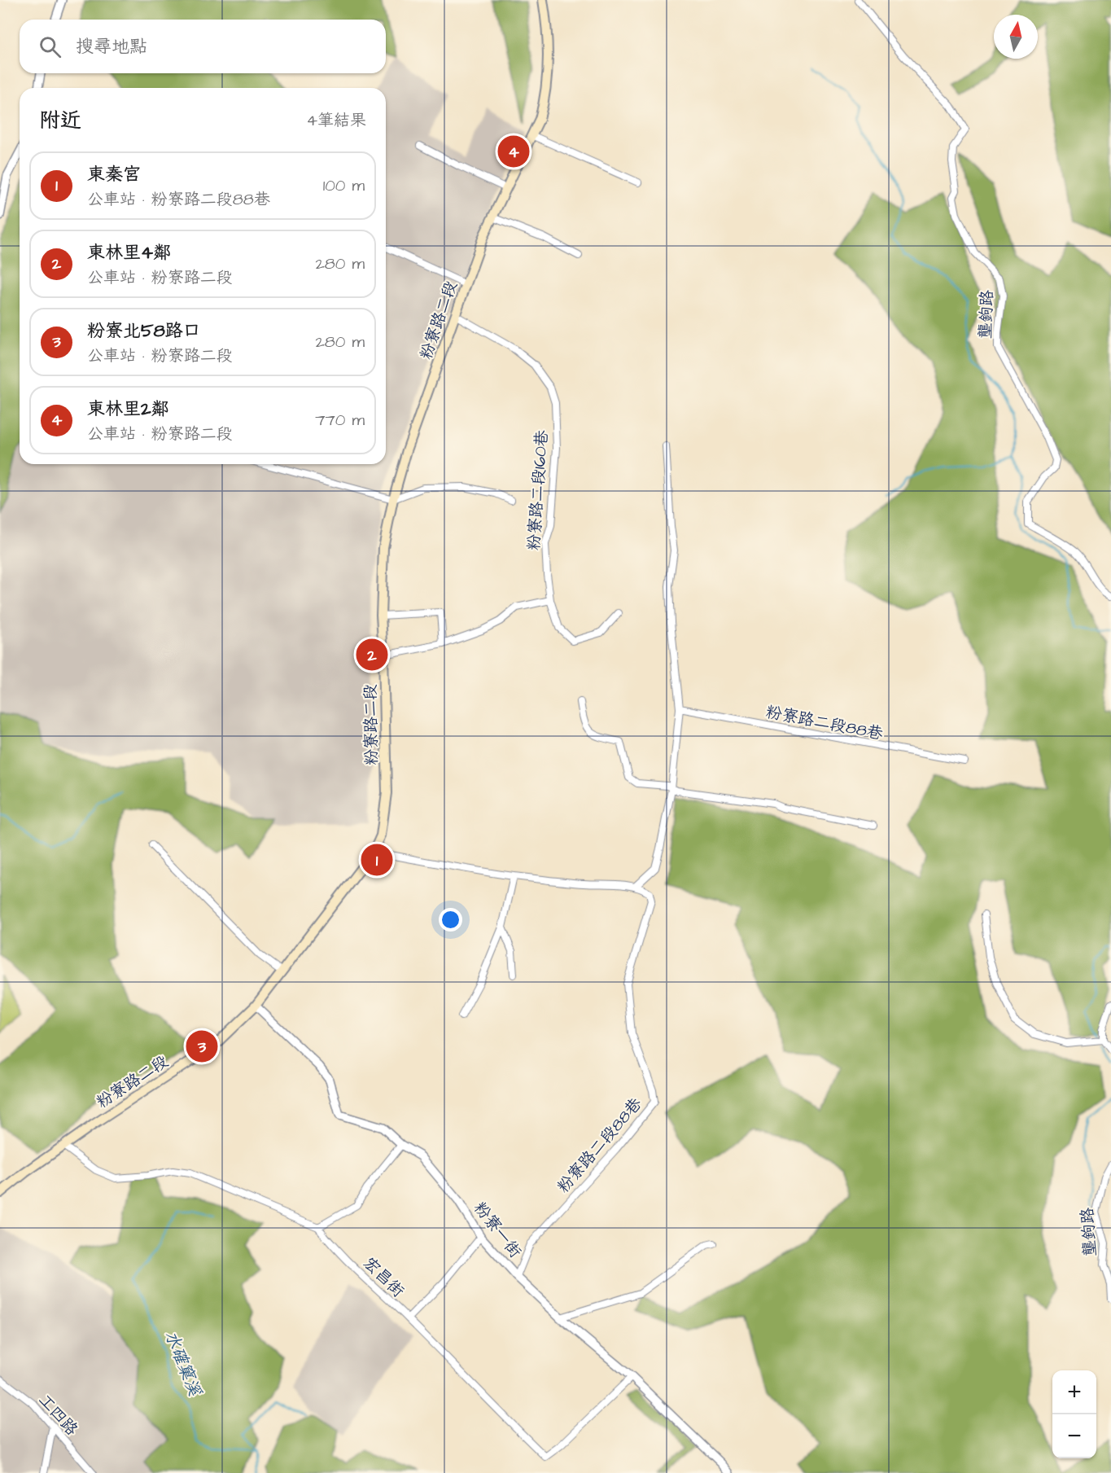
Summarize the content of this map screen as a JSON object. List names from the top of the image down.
{
  "streets": {
    "main road": ["粉寮路二段"],
    "street": [
      "壟鉤路",
      "粉寮路二段160巷",
      "粉寮路二段88巷",
      "粉寮一街",
      "宏昌街",
      "工四路"
    ]
  },
  "crossings": [
    ["粉寮路二段", "粉寮路二段160巷"],
    ["粉寮路二段", "粉寮一街"],
    ["粉寮路二段", "宏昌街"],
    ["粉寮路二段88巷", "粉寮一街"],
    ["粉寮一街", "宏昌街"]
  ],
  "water": ["水確窠溪"],
  "north": "top",
  "page": {
    "search": "搜尋地點",
    "heading": ["附近", "4筆結果"],
    "pins": [
      "4",
      "2",
      "1",
      "3"
    ],
    "list": [
      {
        "mark": "1",
        "name": "東秦宮",
        "note": "公車站 · 粉寮路二段88巷",
        "value": "100 m"
      },
      {
        "mark": "2",
        "name": "東林里4鄰",
        "note": "公車站 · 粉寮路二段",
        "value": "280 m"
      },
      {
        "mark": "3",
        "name": "粉寮北58路口",
        "note": "公車站 · 粉寮路二段",
        "value": "280 m"
      },
      {
        "mark": "4",
        "name": "東林里2鄰",
        "note": "公車站 · 粉寮路二段",
        "value": "770 m"
      }
    ],
    "map_buttons": ["+", "−"]
  }
}
